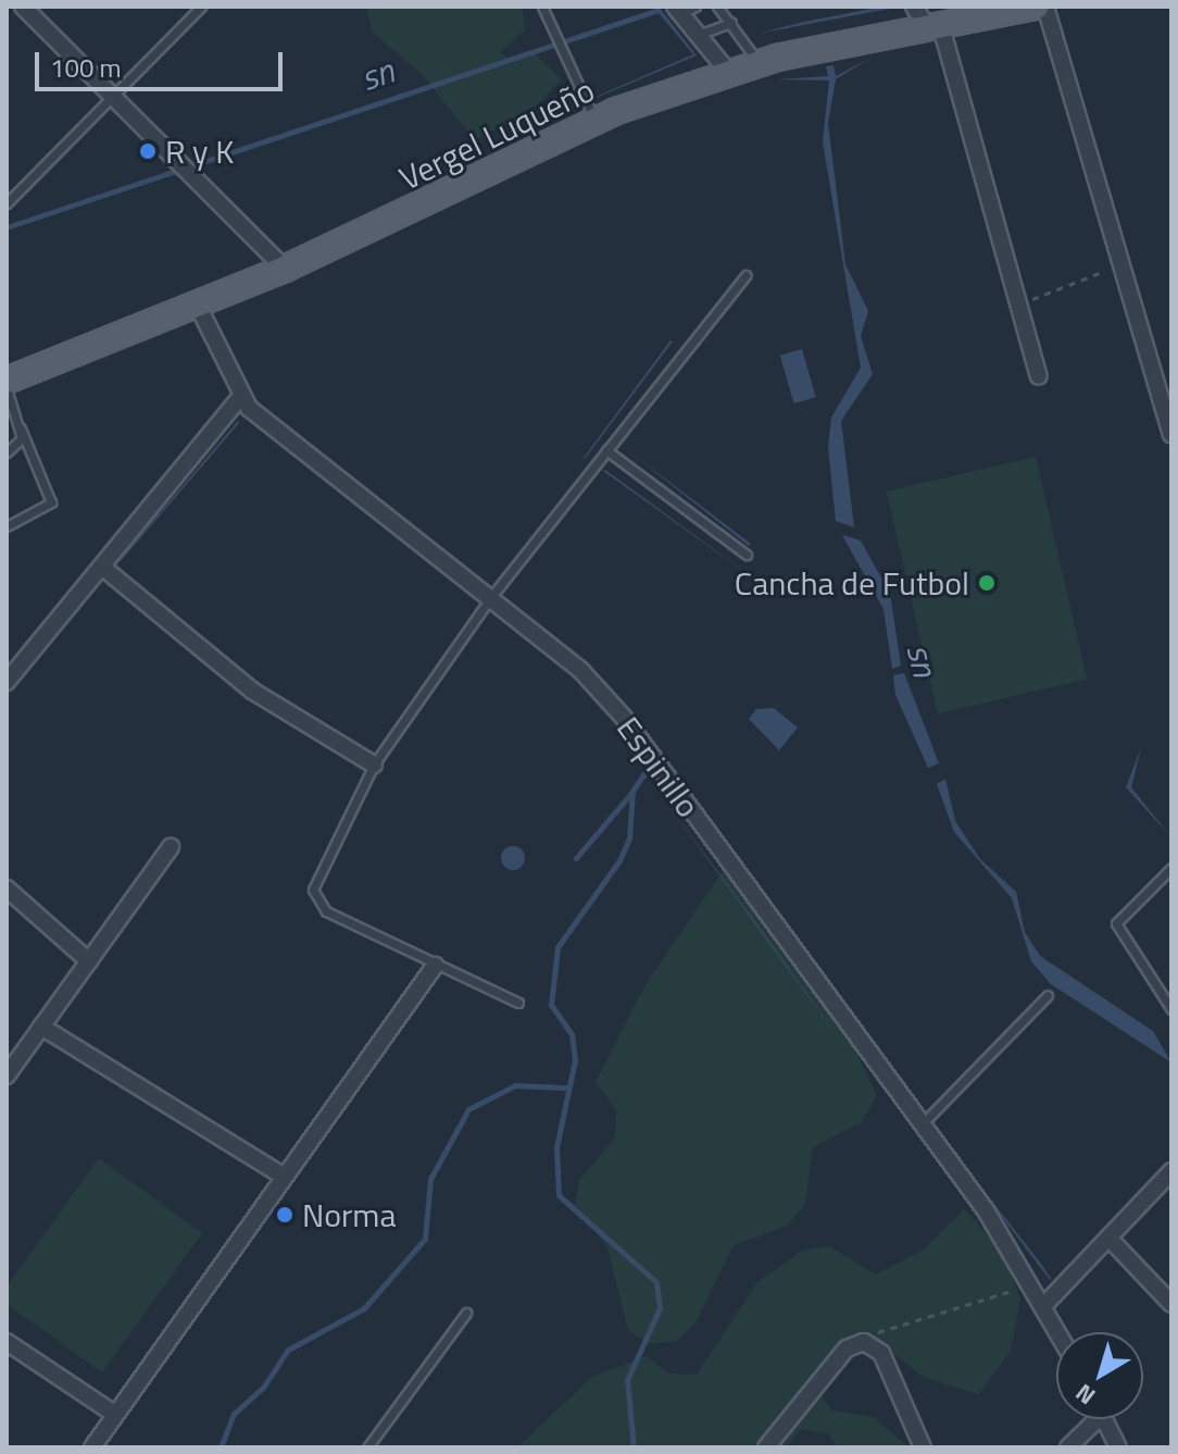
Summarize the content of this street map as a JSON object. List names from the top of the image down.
{
  "streets": {
    "main road": ["Vergel Luqueño"],
    "street": ["Espinillo"]
  },
  "crossings": [
    ["Vergel Luqueño", "Espinillo"]
  ],
  "water": ["sn"],
  "places": ["R y K", "Cancha de Futbol", "Norma"],
  "scale_bar": "100 m",
  "north": "bottom left"
}
